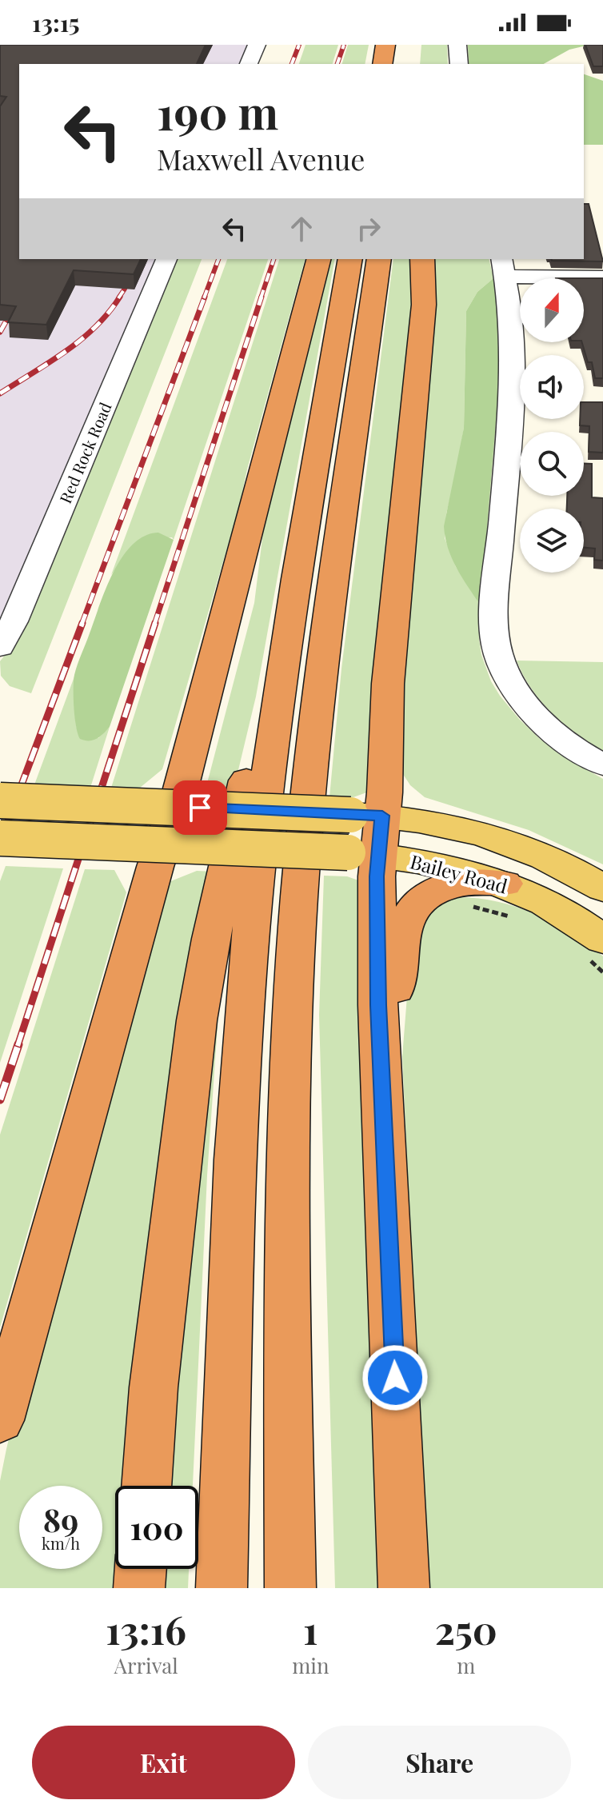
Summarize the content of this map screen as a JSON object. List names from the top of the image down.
{
  "streets": {
    "main road": ["Bailey Road"],
    "street": ["Red Rock Road"]
  },
  "north": "top",
  "page": {
    "status": "13:15",
    "turn": ["190 m", "Maxwell Avenue"],
    "speed": "89 km/h",
    "limit": "100",
    "eta": [
      "13:16",
      "Arrival",
      "1",
      "min",
      "250",
      "m"
    ],
    "buttons": ["Exit", "Share"]
  }
}
